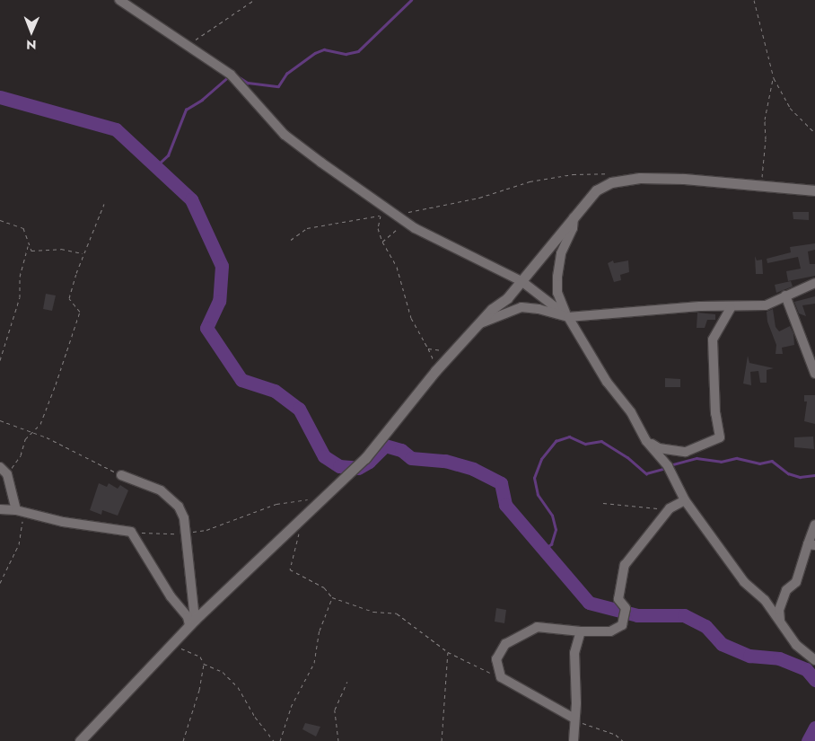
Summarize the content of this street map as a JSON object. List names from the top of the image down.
{
  "north": "bottom"
}
